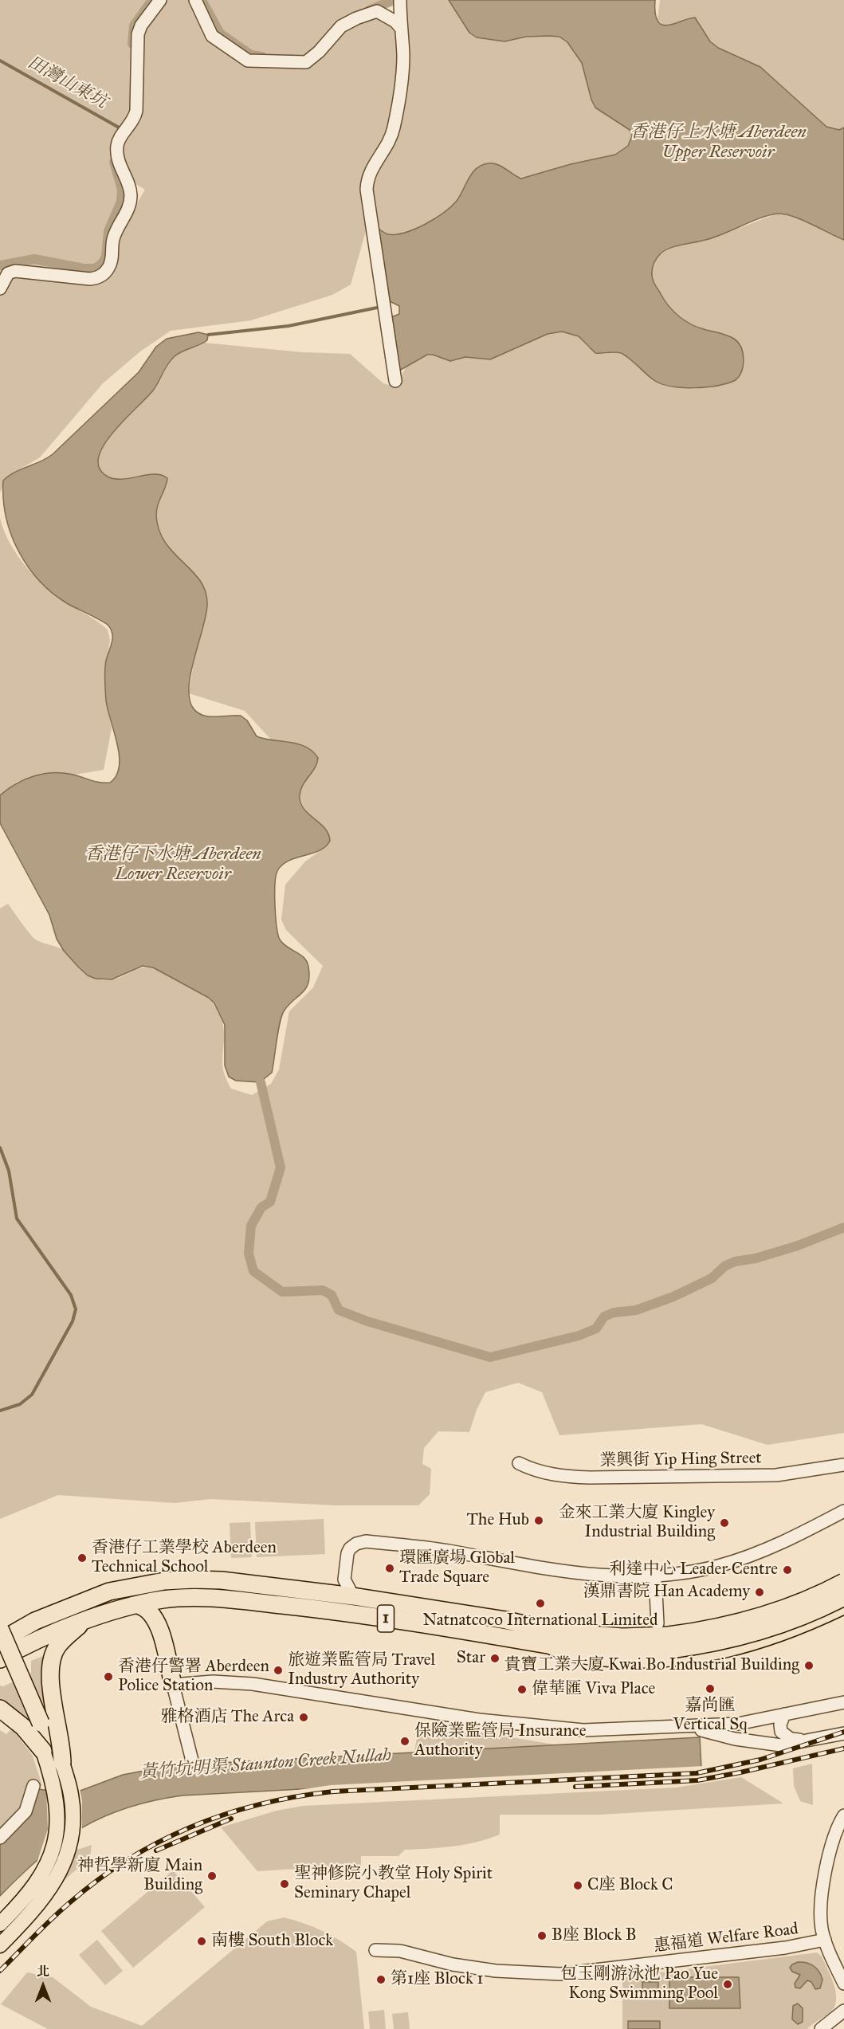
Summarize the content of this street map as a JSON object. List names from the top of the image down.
{
  "streets": {
    "highway": ["1"],
    "street": ["業興街 Yip Hing Street", "惠福道 Welfare Road"]
  },
  "water": [
    "田灣山東坑",
    "香港仔上水塘 Aberdeen Upper Reservoir",
    "香港仔下水塘 Aberdeen Lower Reservoir",
    "黃竹坑明渠 Staunton Creek Nullah"
  ],
  "places": [
    "The Hub",
    "金來工業大廈 Kingley Industrial Building",
    "香港仔工業學校 Aberdeen Technical School",
    "環匯廣場 Global Trade Square",
    "利達中心 Leader Centre",
    "漢鼎書院 Han Academy",
    "Natnatcoco International Limited",
    "Star",
    "貴寶工業大廈 Kwai Bo Industrial Building",
    "旅遊業監管局 Travel Industry Authority",
    "香港仔警署 Aberdeen Police Station",
    "嘉尚匯 Vertical Sq",
    "偉華匯 Viva Place",
    "雅格酒店 The Arca",
    "保險業監管局 Insurance Authority",
    "神哲學新廈 Main Building",
    "聖神修院小教堂 Holy Spirit Seminary Chapel",
    "C座 Block C",
    "B座 Block B",
    "南樓 South Block",
    "第1座 Block 1",
    "包玉剛游泳池 Pao Yue Kong Swimming Pool"
  ],
  "north": "top"
}
